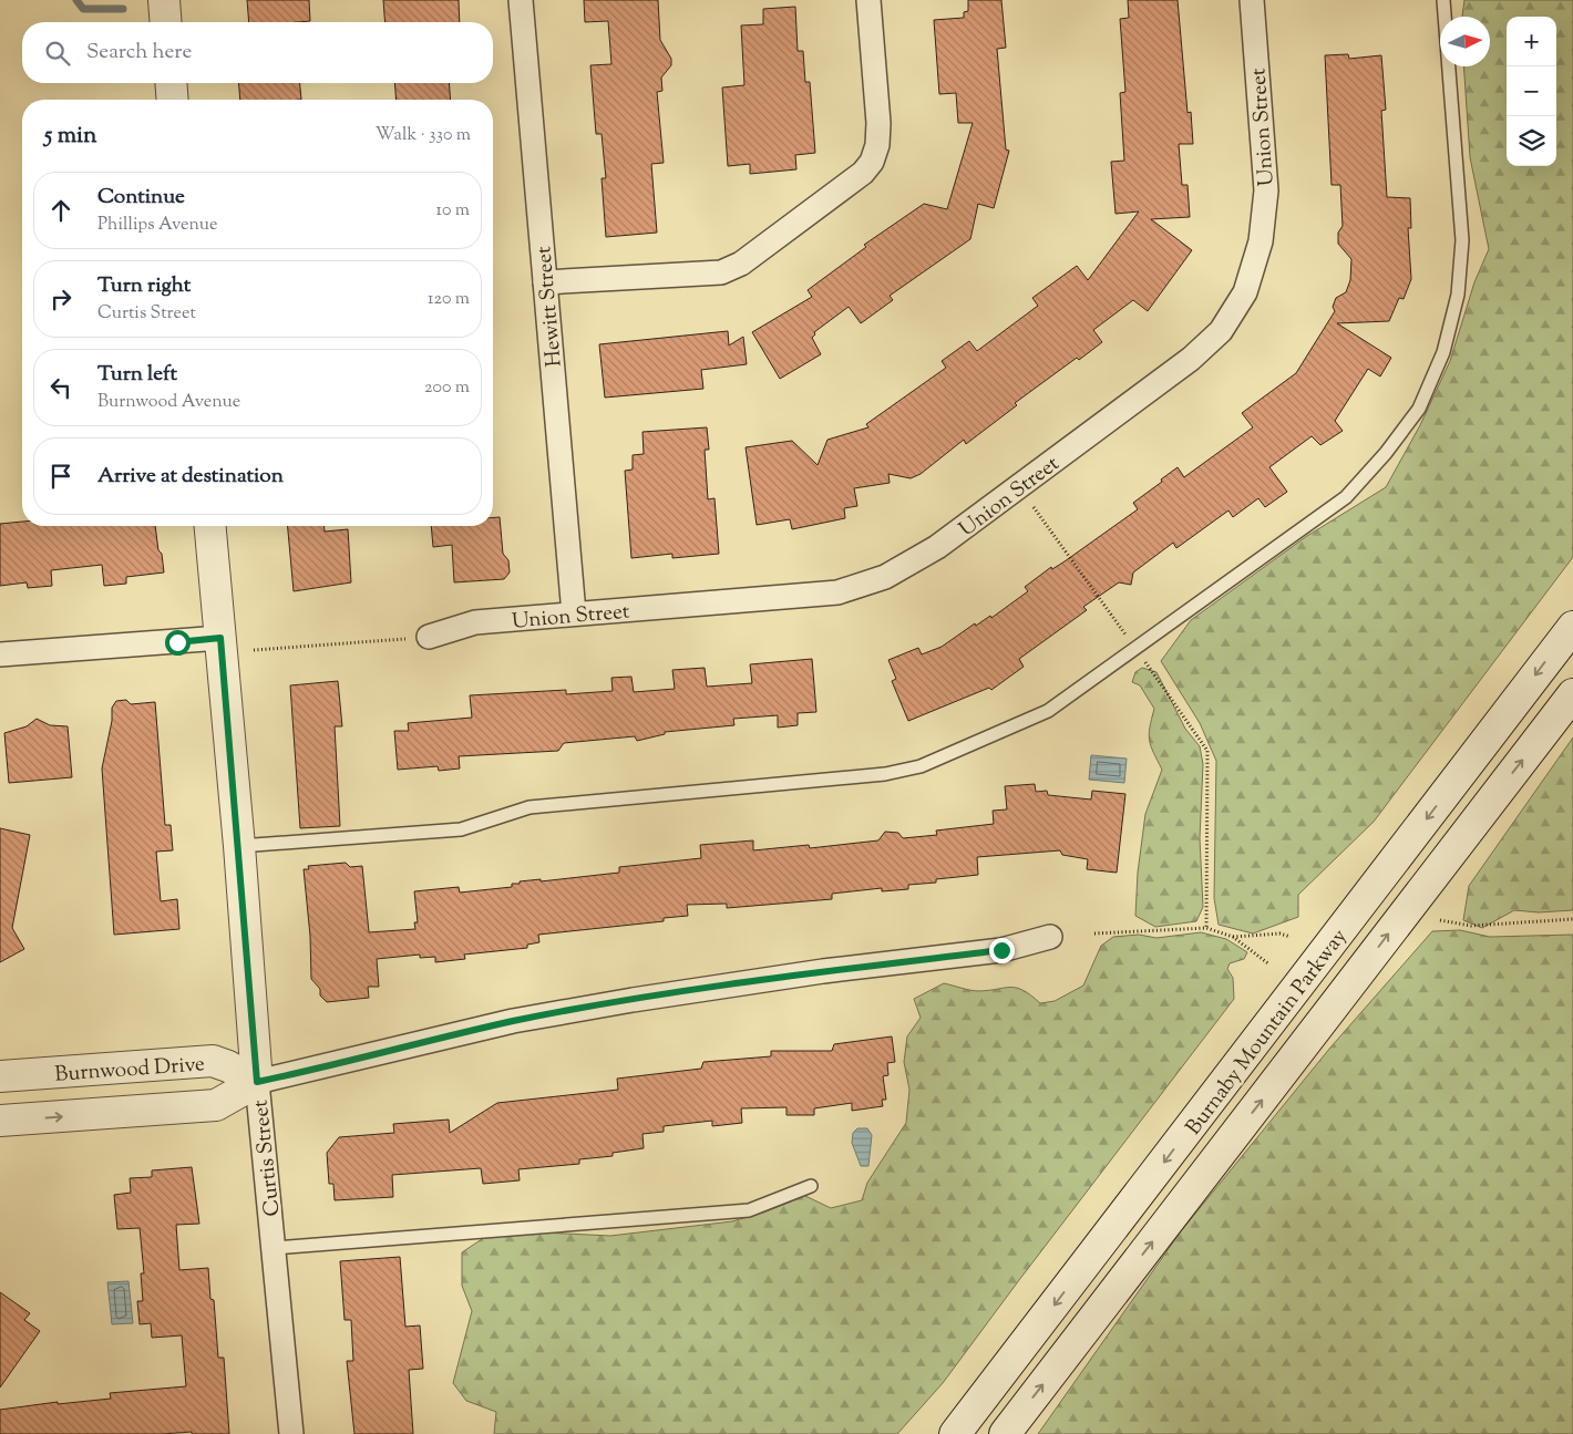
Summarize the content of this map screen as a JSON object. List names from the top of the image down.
{
  "streets": {
    "main road": ["Burnaby Mountain Parkway", "Burnwood Drive", "Curtis Street"],
    "street": ["Union Street", "Hewitt Street"]
  },
  "crossings": [
    ["Union Street", "Hewitt Street"],
    ["Burnwood Drive", "Curtis Street"]
  ],
  "north": "right",
  "page": {
    "map_buttons": ["+", "−"],
    "search": "Search here",
    "heading": ["5 min", "Walk · 330 m"],
    "list": [
      ["Continue", "Phillips Avenue", "10 m"],
      ["Turn right", "Curtis Street", "120 m"],
      ["Turn left", "Burnwood Avenue", "200 m"],
      "Arrive at destination"
    ]
  }
}
